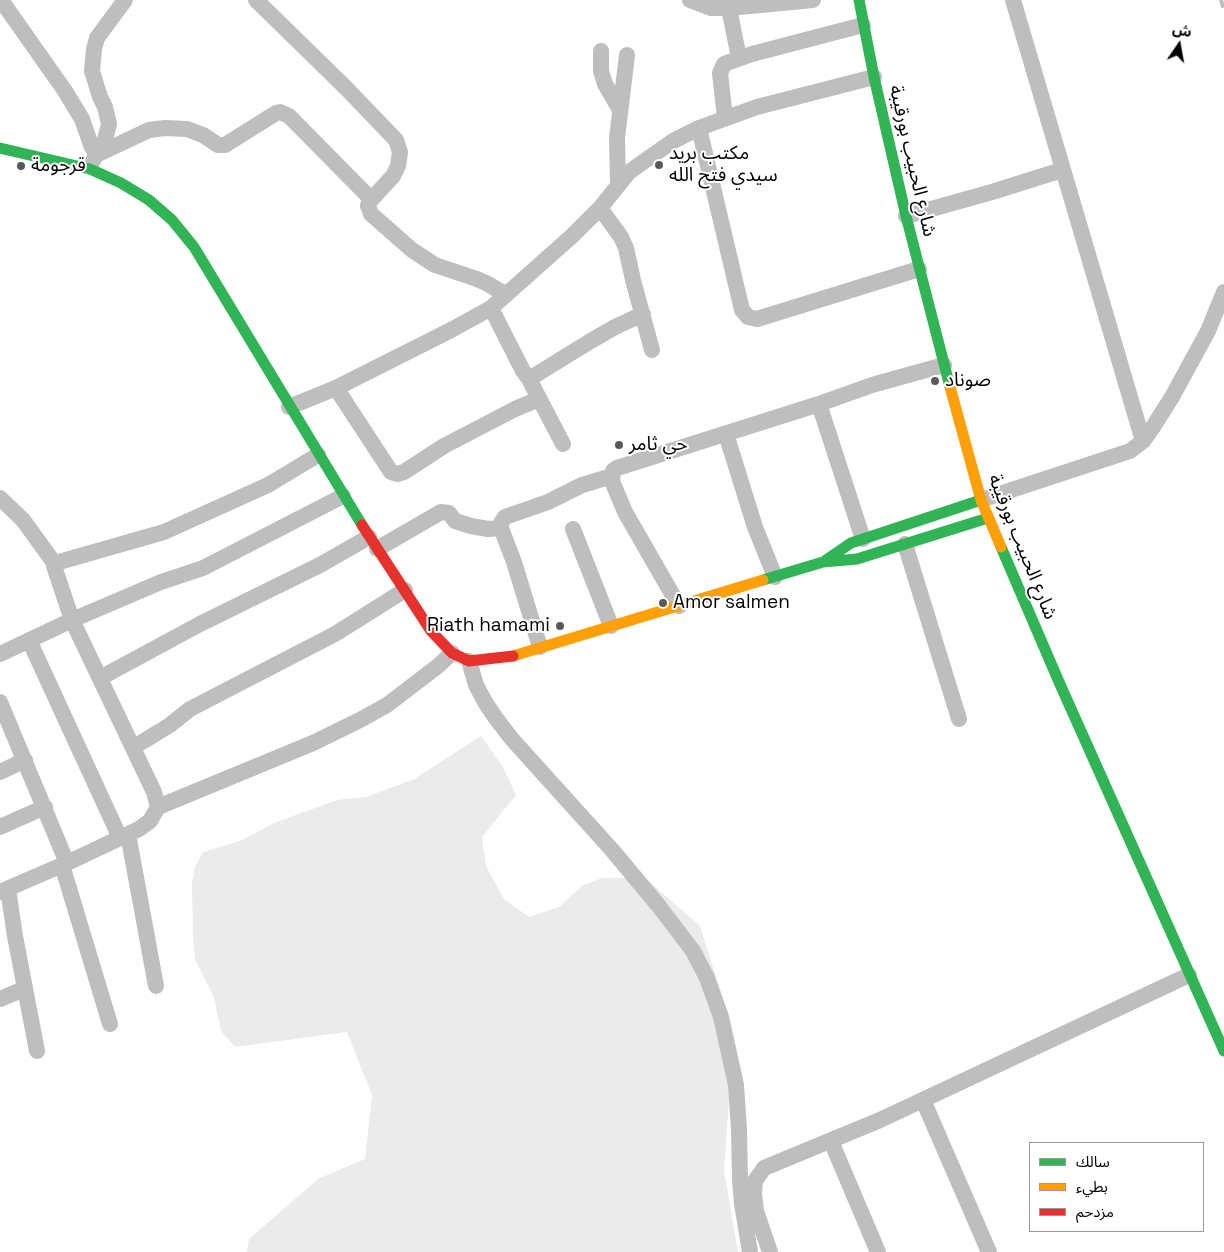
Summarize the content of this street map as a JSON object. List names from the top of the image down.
{
  "streets": {
    "main road": ["شارع الحبيب بورقيبة"]
  },
  "places": [
    "مكتب بريد سيدي فتح الله",
    "قرجومة",
    "صوناد",
    "حي ثامر",
    "Amor salmen",
    "Riath hamami"
  ],
  "legend": ["سالك", "بطيء", "مزدحم"],
  "north": "top"
}
